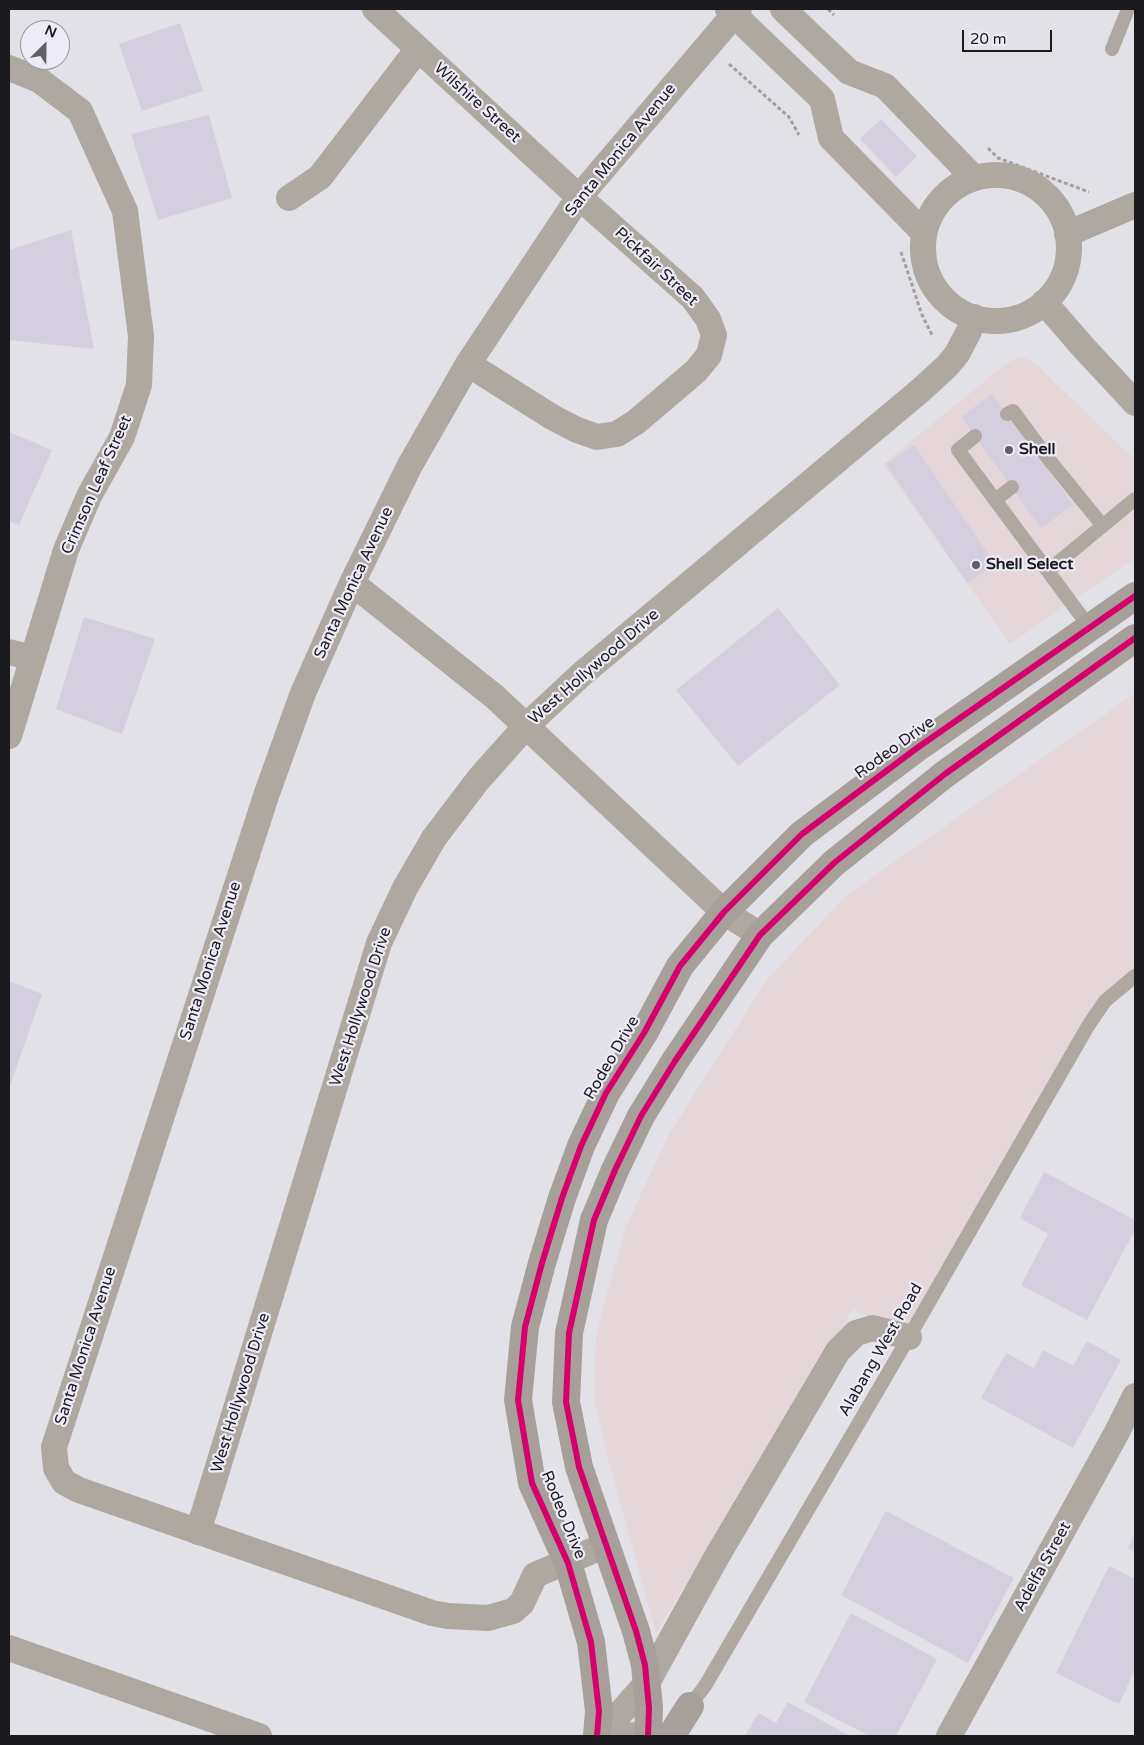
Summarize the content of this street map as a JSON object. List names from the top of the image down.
{
  "streets": {
    "main road": ["Rodeo Drive"],
    "street": [
      "Wilshire Street",
      "Santa Monica Avenue",
      "Pickfair Street",
      "Crimson Leaf Street",
      "West Hollywood Drive",
      "Adelfa Street"
    ],
    "lane": ["Alabang West Road"]
  },
  "crossings": [
    ["Wilshire Street", "Santa Monica Avenue"],
    ["Wilshire Street", "Pickfair Street"],
    ["Santa Monica Avenue", "Pickfair Street"],
    ["Santa Monica Avenue", "West Hollywood Drive"],
    ["Santa Monica Avenue", "Rodeo Drive"]
  ],
  "places": ["Shell", "Shell Select"],
  "scale_bar": "20 m",
  "north": "top right"
}
